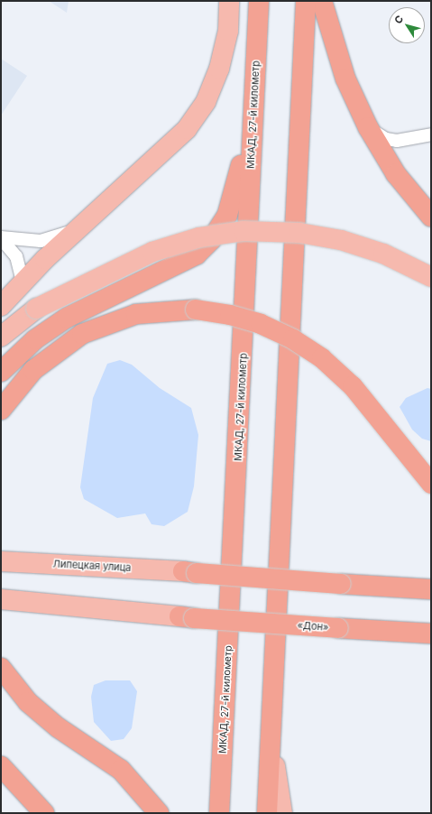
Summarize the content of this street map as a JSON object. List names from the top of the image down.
{
  "streets": {
    "highway": ["МКАД, 27-й километр", "«Дон»"],
    "main road": ["Липецкая улица"]
  },
  "north": "top left"
}
